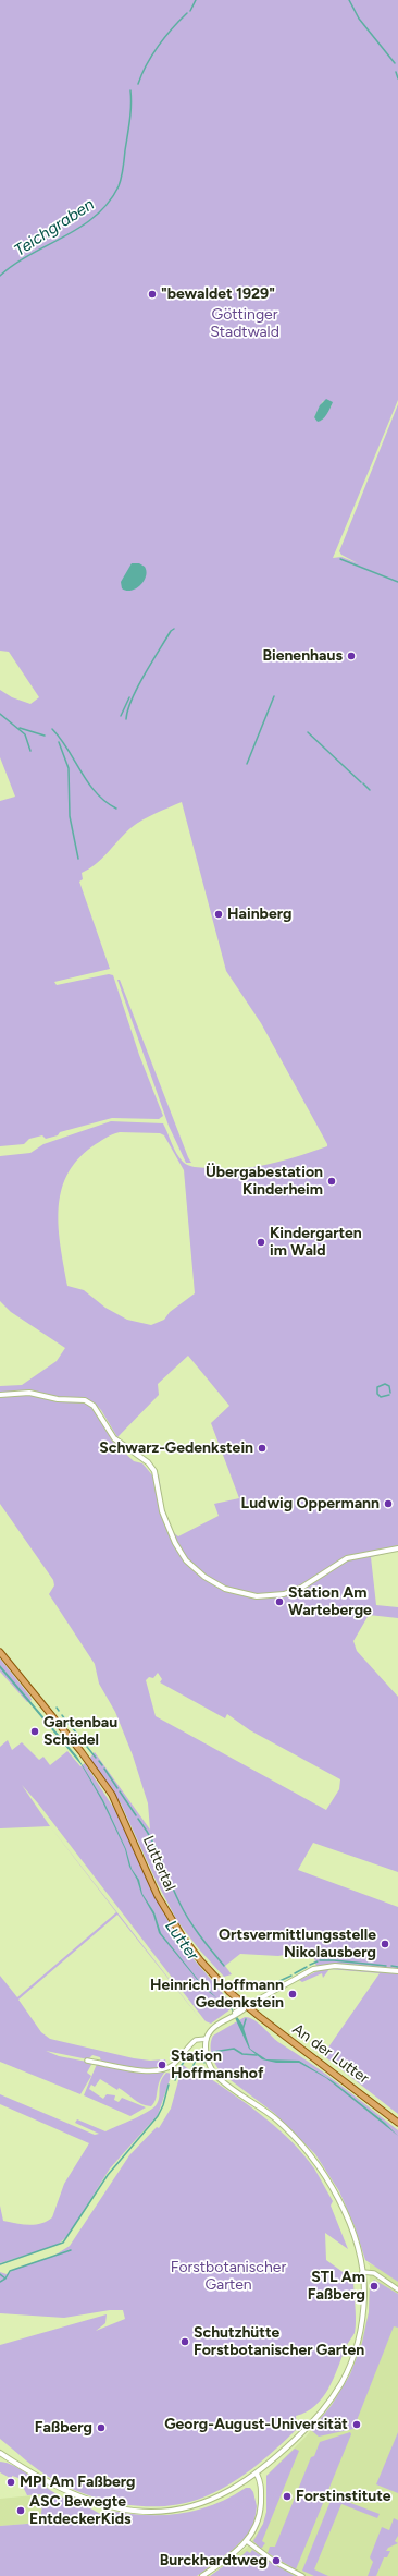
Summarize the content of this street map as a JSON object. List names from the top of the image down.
{
  "streets": {
    "main road": ["Luttertal", "An der Lutter"]
  },
  "crossings": [
    ["Luttertal", "An der Lutter"]
  ],
  "water": ["Teichgraben", "Lutter"],
  "parks": ["Göttinger Stadtwald", "Forstbotanischer Garten"],
  "places": [
    "\"bewaldet 1929\"",
    "Bienenhaus",
    "Hainberg",
    "Übergabestation Kinderheim",
    "Kindergarten im Wald",
    "Schwarz-Gedenkstein",
    "Ludwig Oppermann",
    "Station Am Warteberge",
    "Gartenbau Schädel",
    "Ortsvermittlungsstelle Nikolausberg",
    "Heinrich Hoffmann Gedenkstein",
    "Station Hoffmanshof",
    "STL Am Faßberg",
    "Schutzhütte Forstbotanischer Garten",
    "Georg-August-Universität",
    "Faßberg",
    "MPI Am Faßberg",
    "Forstinstitute",
    "ASC Bewegte EntdeckerKids",
    "Burckhardtweg"
  ]
}
